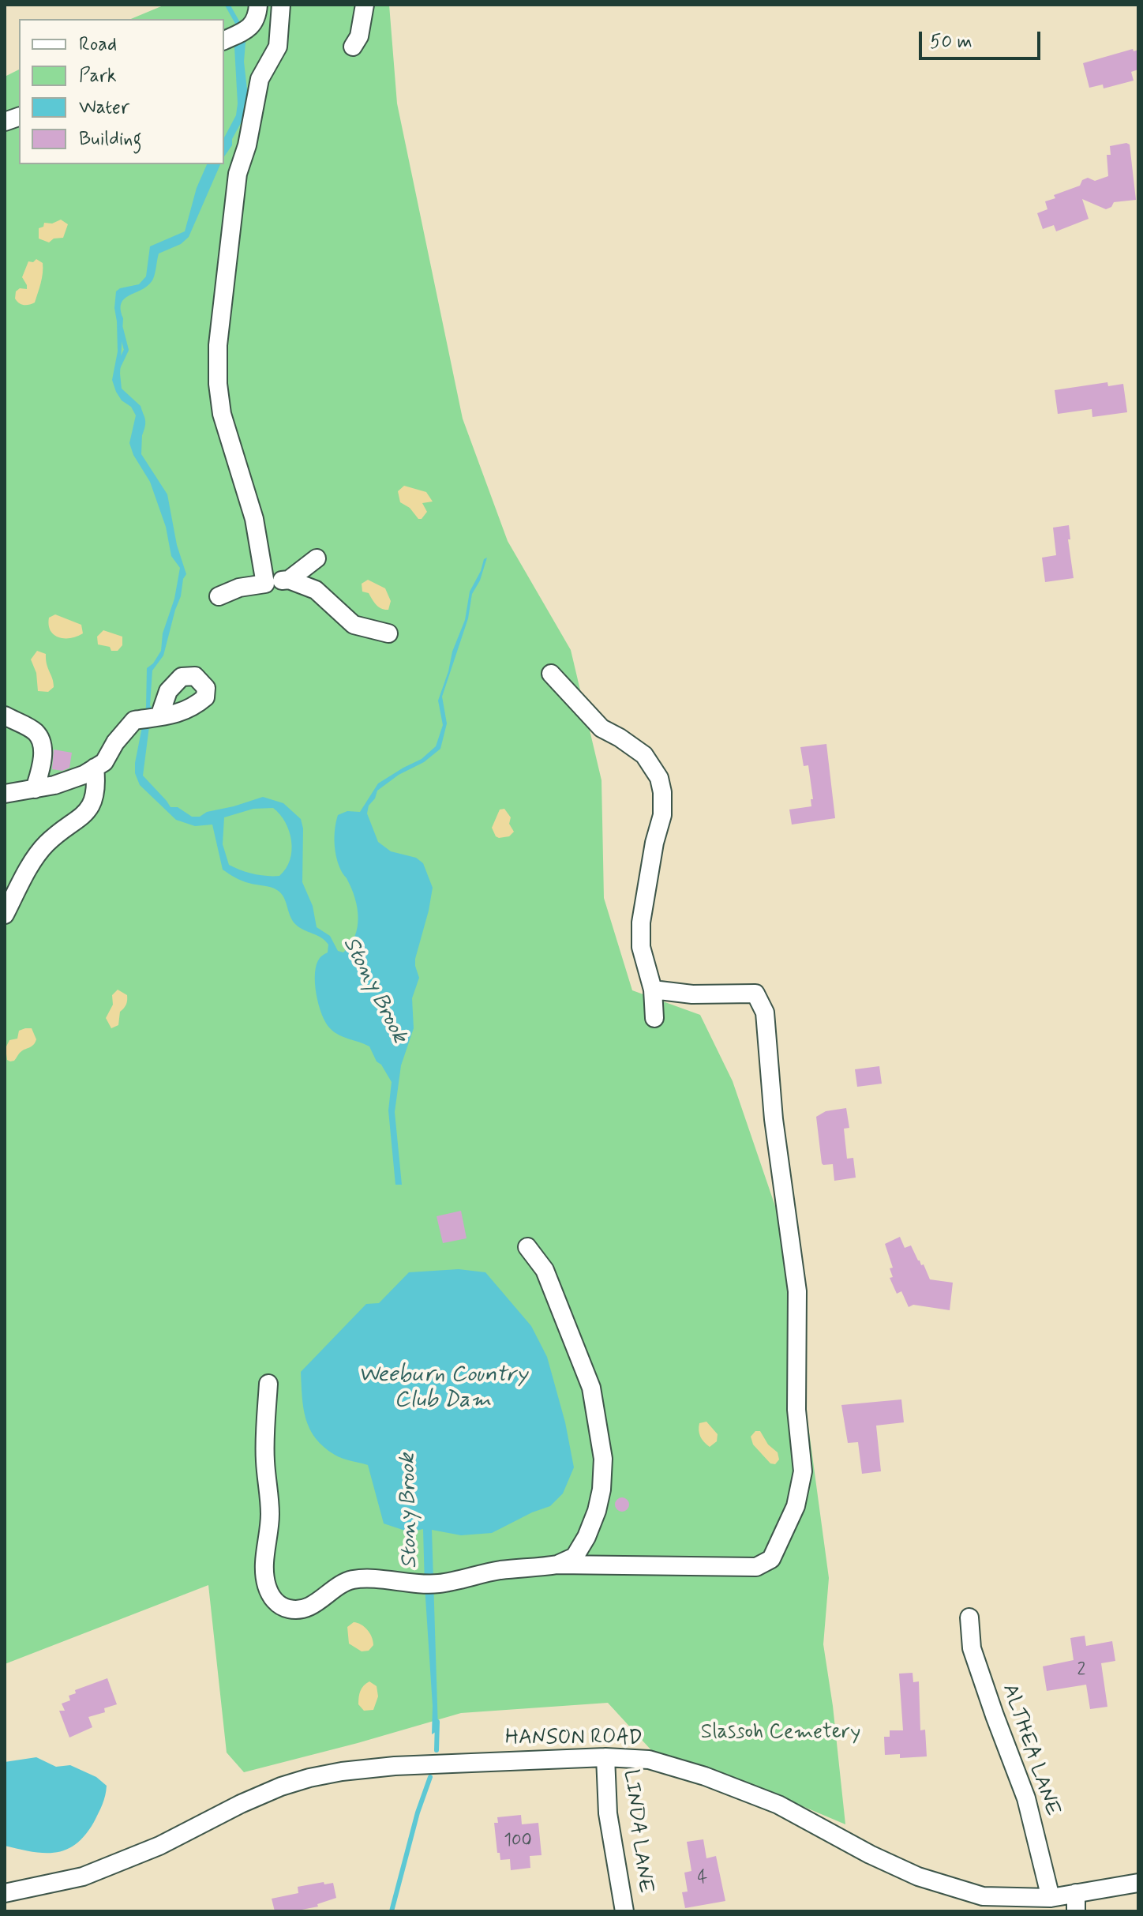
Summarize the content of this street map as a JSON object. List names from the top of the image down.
{
  "streets": {
    "street": ["HANSON ROAD", "ALTHEA LANE", "LINDA LANE"]
  },
  "crossings": [
    ["HANSON ROAD", "ALTHEA LANE"],
    ["HANSON ROAD", "LINDA LANE"]
  ],
  "water": ["Stony Brook", "Weeburn Country Club Dam"],
  "parks": ["Slassoh Cemetery"],
  "house_numbers": ["2", "100", "4"],
  "legend": [
    "Road",
    "Park",
    "Water",
    "Building"
  ],
  "scale_bar": "50 m"
}
